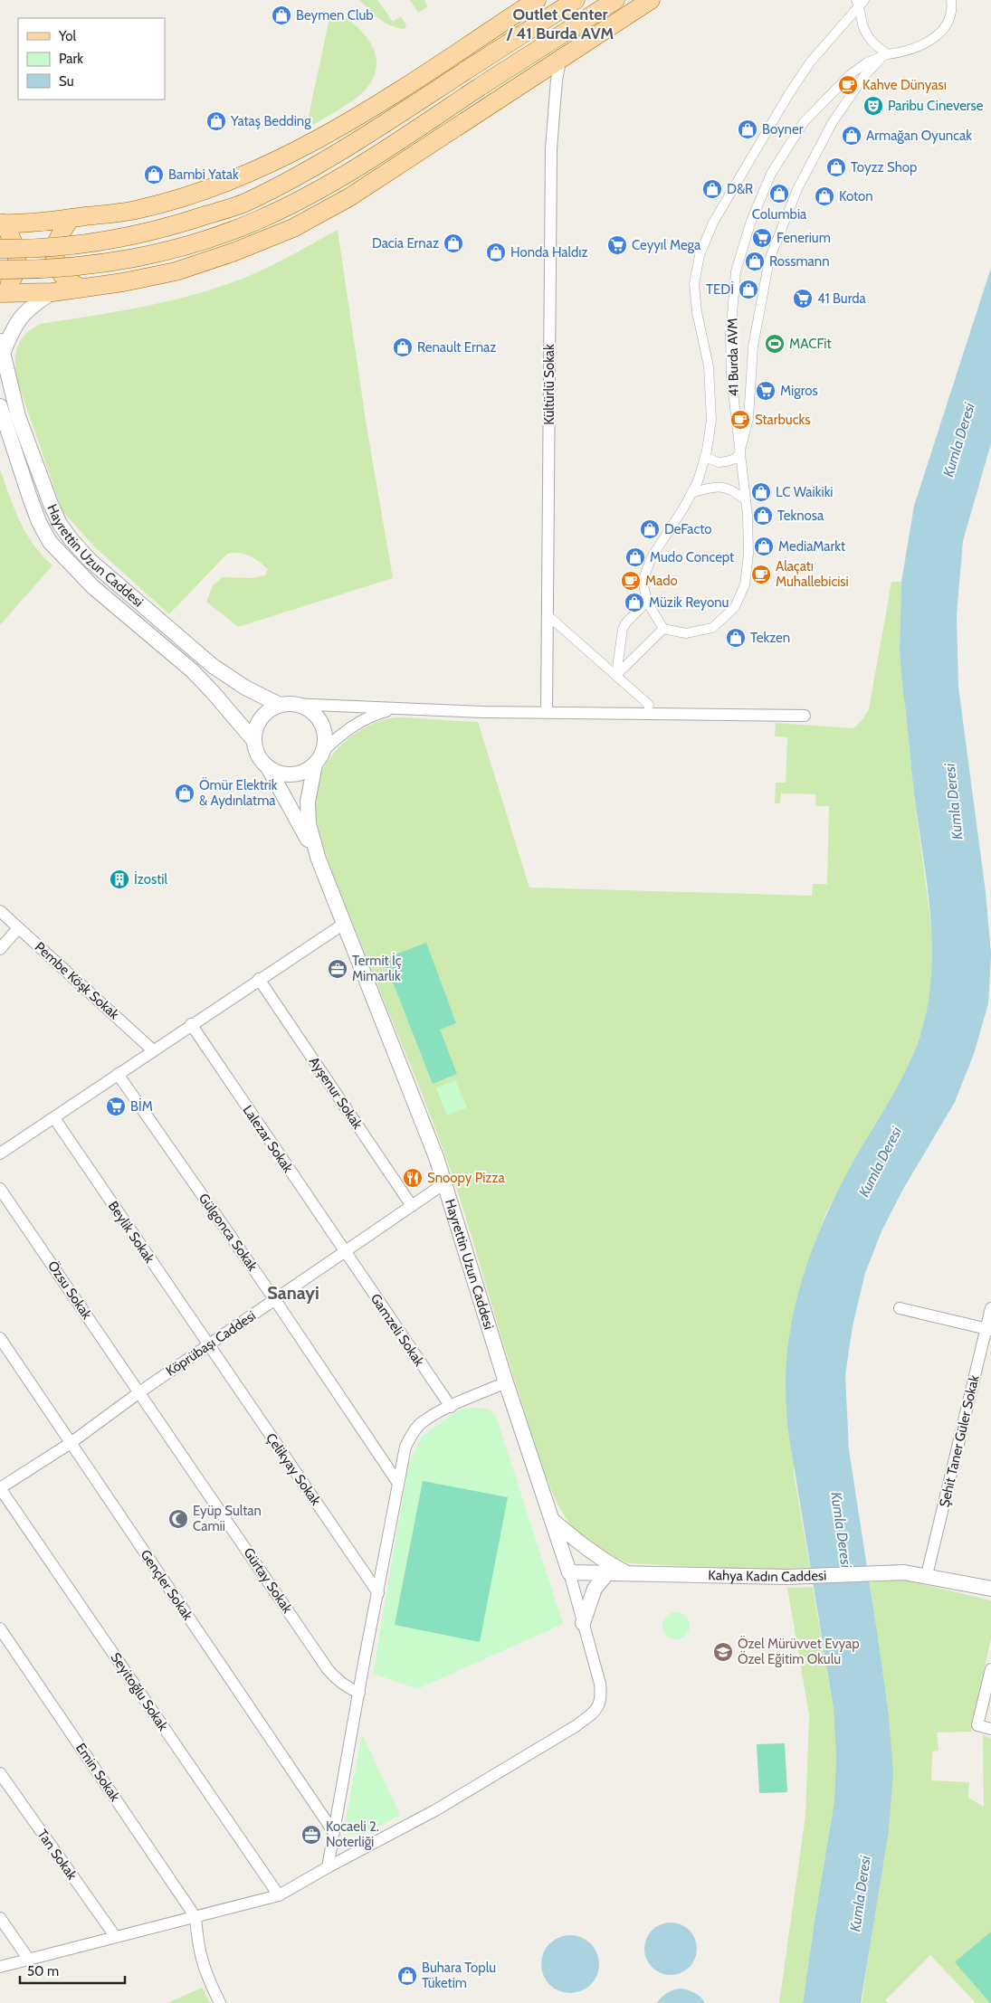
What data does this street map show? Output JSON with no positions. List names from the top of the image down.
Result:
{
  "streets": {
    "street": [
      "41 Burda AVM",
      "Kültürlü Sokak",
      "Hayrettin Uzun Caddesi",
      "Pembe Köşk Sokak",
      "Ayşenur Sokak",
      "Lalezar Sokak",
      "Beylik Sokak",
      "Gülgonca Sokak",
      "Özsu Sokak",
      "Gamzeli Sokak",
      "Köprübaşı Caddesi",
      "Şehit Taner Güler Sokak",
      "Çelikyay Sokak",
      "Kahya Kadın Caddesi",
      "Gürtay Sokak",
      "Gençler Sokak",
      "Seyitoğlu Sokak",
      "Emin Sokak",
      "Tan Sokak"
    ]
  },
  "crossings": [
    ["Hayrettin Uzun Caddesi", "Köprübaşı Caddesi"],
    ["Hayrettin Uzun Caddesi", "Kahya Kadın Caddesi"],
    ["Ayşenur Sokak", "Köprübaşı Caddesi"],
    ["Lalezar Sokak", "Gamzeli Sokak"],
    ["Lalezar Sokak", "Köprübaşı Caddesi"],
    ["Beylik Sokak", "Köprübaşı Caddesi"],
    ["Beylik Sokak", "Çelikyay Sokak"],
    ["Gülgonca Sokak", "Köprübaşı Caddesi"],
    ["Özsu Sokak", "Köprübaşı Caddesi"],
    ["Özsu Sokak", "Gürtay Sokak"],
    ["Gamzeli Sokak", "Köprübaşı Caddesi"],
    ["Köprübaşı Caddesi", "Çelikyay Sokak"],
    ["Köprübaşı Caddesi", "Gürtay Sokak"],
    ["Köprübaşı Caddesi", "Gençler Sokak"],
    ["Köprübaşı Caddesi", "Seyitoğlu Sokak"],
    ["Şehit Taner Güler Sokak", "Kahya Kadın Caddesi"]
  ],
  "districts": ["Outlet Center / 41 Burda AVM", "Sanayi"],
  "water": ["Kumla Deresi"],
  "places": {
    "shop": [
      "Beymen Club",
      "Yataş Bedding",
      "Boyner",
      "Armağan Oyuncak",
      "Toyzz Shop",
      "Bambi Yatak",
      "D&R",
      "Columbia",
      "Koton",
      "Dacia Ernaz",
      "Honda Haldız",
      "Rossmann",
      "TEDİ",
      "Renault Ernaz",
      "LC Waikiki",
      "Teknosa",
      "DeFacto",
      "MediaMarkt",
      "Mudo Concept",
      "Müzik Reyonu",
      "Tekzen",
      "Ömür Elektrik & Aydınlatma",
      "Buhara Toplu Tüketim"
    ],
    "cafe": [
      "Kahve Dünyası",
      "Starbucks",
      "Alaçatı Muhallebicisi",
      "Mado"
    ],
    "theatre": ["Paribu Cineverse"],
    "supermarket": [
      "Fenerium",
      "Ceyyıl Mega",
      "41 Burda",
      "Migros",
      "BİM"
    ],
    "sports": ["MACFit"],
    "building": ["İzostil"],
    "office": ["Termit İç Mimarlık", "Kocaeli 2. Noterliği"],
    "restaurant": ["Snoopy Pizza"],
    "mosque": ["Eyüp Sultan Camii"],
    "school or university": ["Özel Mürüvvet Evyap Özel Eğitim Okulu"]
  },
  "legend": ["Yol", "Park", "Su"],
  "scale_bar": "50 m"
}
